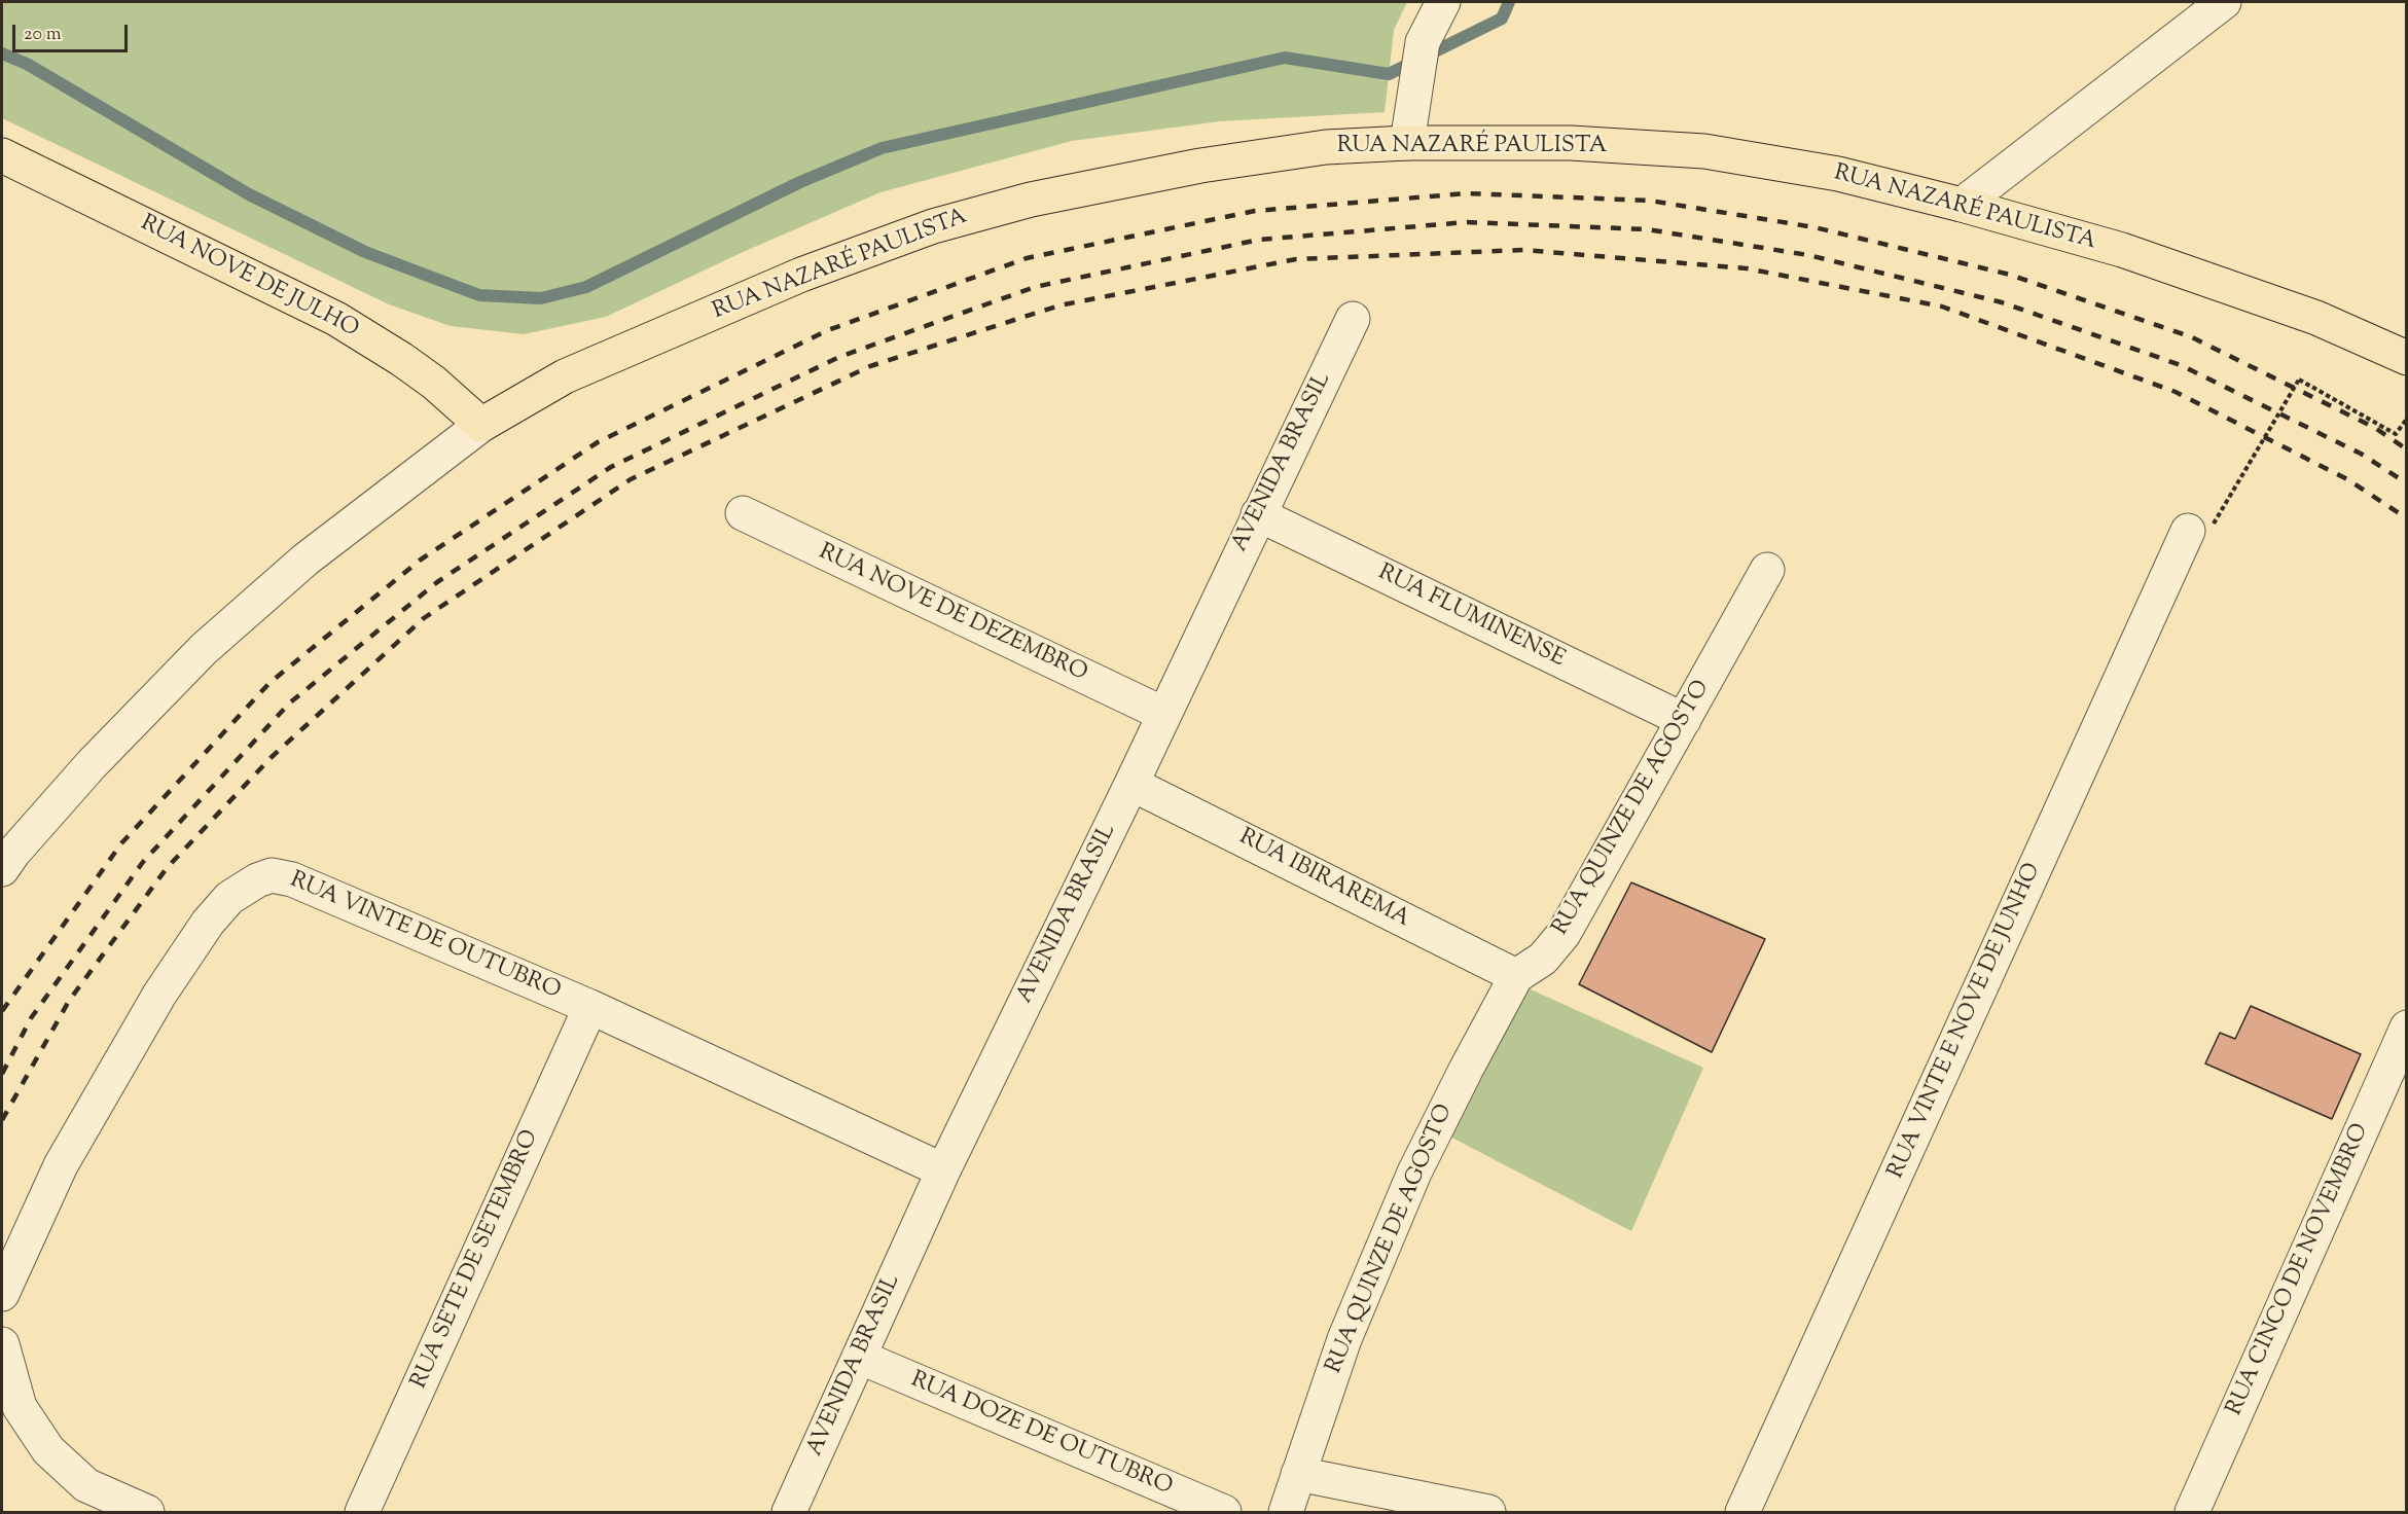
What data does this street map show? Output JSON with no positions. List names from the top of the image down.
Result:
{
  "streets": {
    "main road": ["RUA NAZARÉ PAULISTA", "RUA NOVE DE JULHO"],
    "street": [
      "AVENIDA BRASIL",
      "RUA NOVE DE DEZEMBRO",
      "RUA FLUMINENSE",
      "RUA QUINZE DE AGOSTO",
      "RUA IBIRAREMA",
      "RUA VINTE DE OUTUBRO",
      "RUA VINTE E NOVE DE JUNHO",
      "RUA SETE DE SETEMBRO",
      "RUA CINCO DE NOVEMBRO",
      "RUA DOZE DE OUTUBRO"
    ]
  },
  "crossings": [
    ["RUA NAZARÉ PAULISTA", "RUA NOVE DE JULHO"],
    ["AVENIDA BRASIL", "RUA NOVE DE DEZEMBRO"],
    ["AVENIDA BRASIL", "RUA FLUMINENSE"],
    ["AVENIDA BRASIL", "RUA IBIRAREMA"],
    ["AVENIDA BRASIL", "RUA VINTE DE OUTUBRO"],
    ["AVENIDA BRASIL", "RUA DOZE DE OUTUBRO"],
    ["RUA FLUMINENSE", "RUA QUINZE DE AGOSTO"],
    ["RUA QUINZE DE AGOSTO", "RUA IBIRAREMA"],
    ["RUA VINTE DE OUTUBRO", "RUA SETE DE SETEMBRO"]
  ],
  "scale_bar": "20 m"
}
